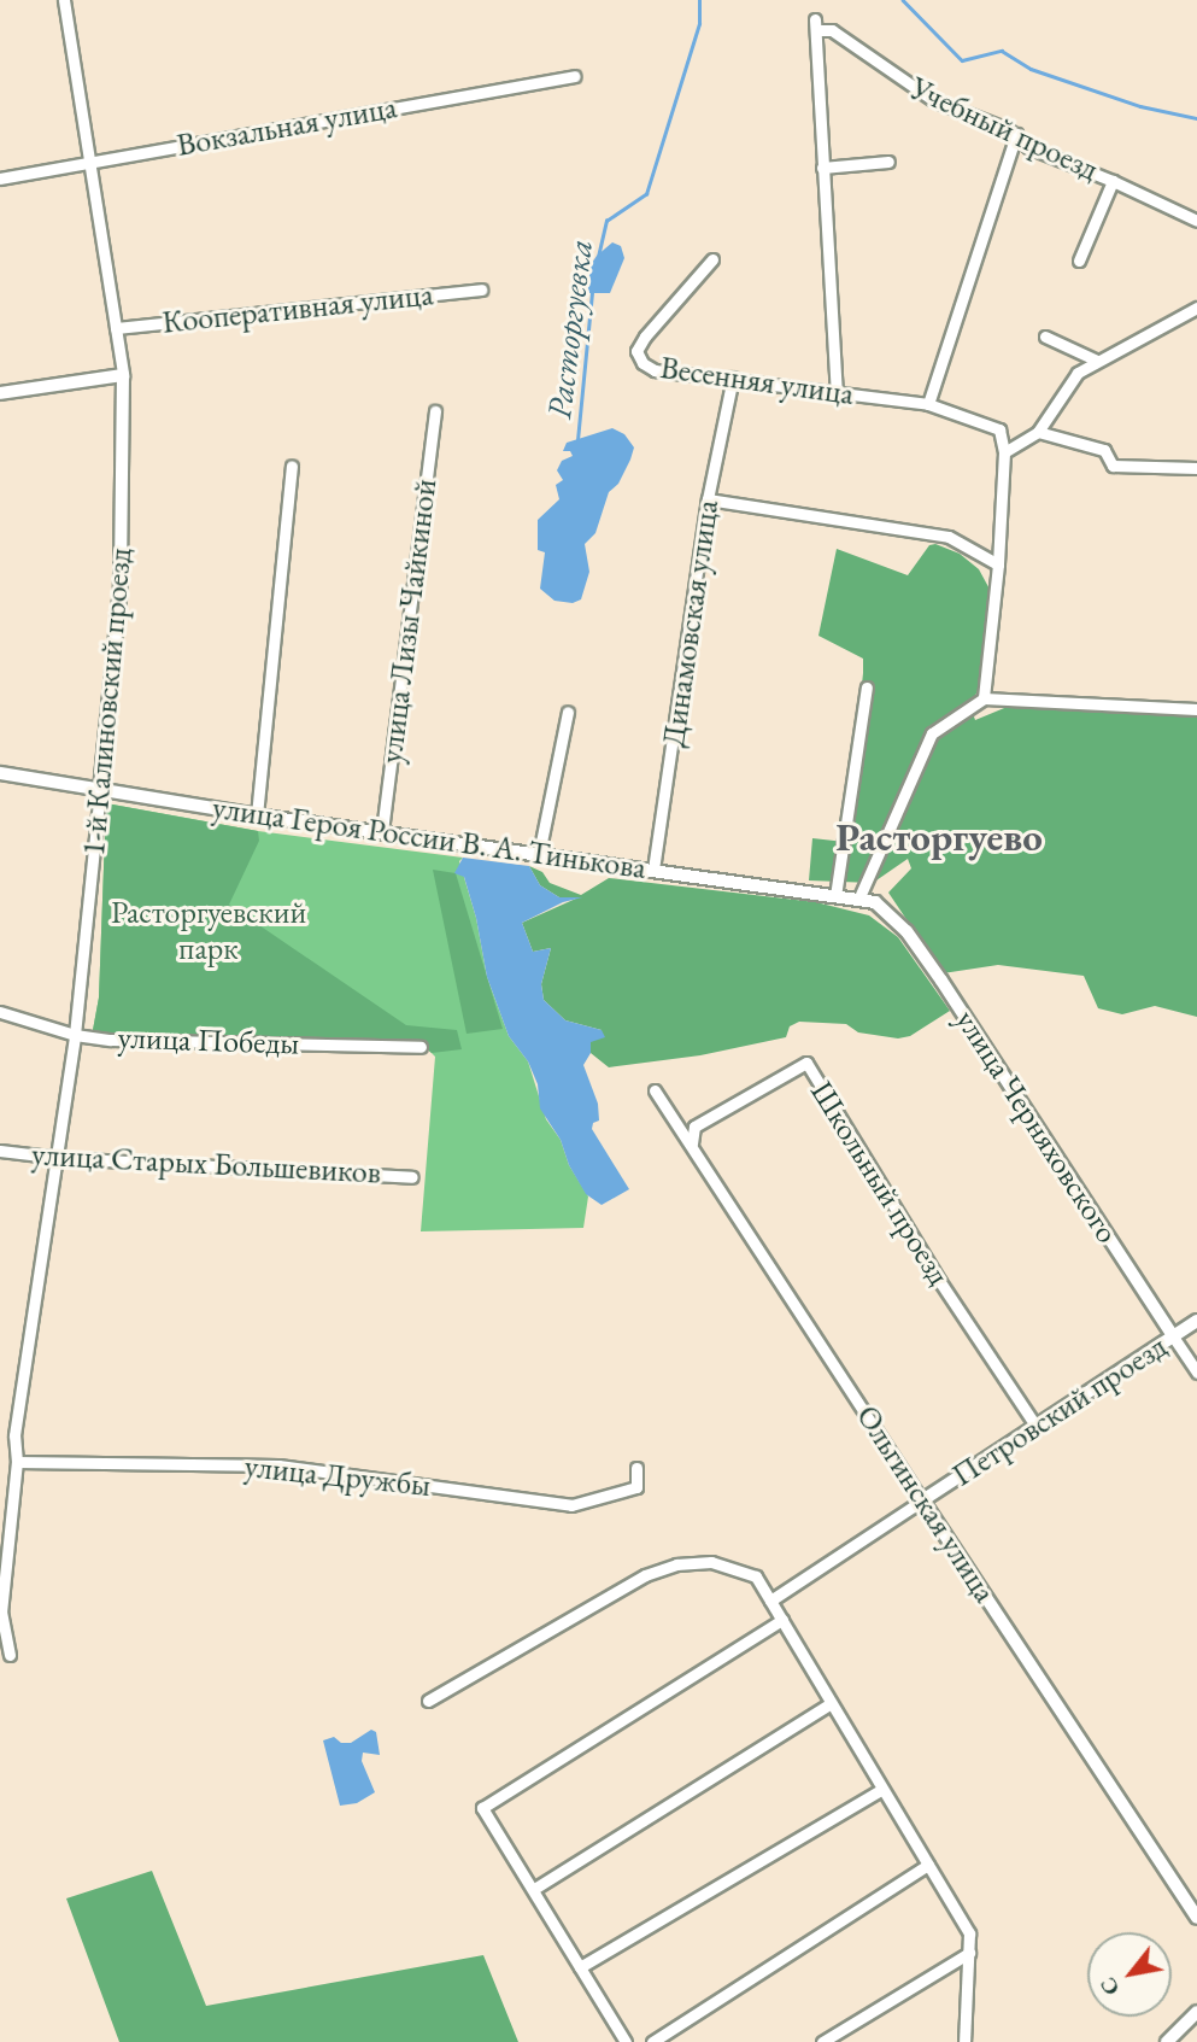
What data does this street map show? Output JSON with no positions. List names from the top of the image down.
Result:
{
  "streets": {
    "street": [
      "Вокзальная улица",
      "Учебный проезд",
      "Кооперативная улица",
      "Весенняя улица",
      "улица Лизы Чайкиной",
      "Динамовская улица",
      "1-й Калиновский проезд",
      "улица Героя России В. А. Тинькова",
      "улица Победы",
      "улица Черняховского",
      "улица Старых Большевиков",
      "Школьный проезд",
      "Петровский проезд",
      "улица Дружбы",
      "Ольгинская улица"
    ]
  },
  "crossings": [
    ["Вокзальная улица", "1-й Калиновский проезд"],
    ["Кооперативная улица", "1-й Калиновский проезд"],
    ["Весенняя улица", "Динамовская улица"],
    ["улица Лизы Чайкиной", "улица Героя России В. А. Тинькова"],
    ["Динамовская улица", "улица Героя России В. А. Тинькова"],
    ["1-й Калиновский проезд", "улица Героя России В. А. Тинькова"],
    ["1-й Калиновский проезд", "улица Победы"],
    ["1-й Калиновский проезд", "улица Старых Большевиков"],
    ["1-й Калиновский проезд", "улица Дружбы"],
    ["улица Героя России В. А. Тинькова", "улица Черняховского"],
    ["улица Черняховского", "Петровский проезд"],
    ["Школьный проезд", "Петровский проезд"],
    ["Школьный проезд", "Ольгинская улица"],
    ["Петровский проезд", "Ольгинская улица"]
  ],
  "districts": ["Расторгуево"],
  "water": ["Расторгуевка"],
  "parks": ["Расторгуевский парк"],
  "north": "bottom left"
}
